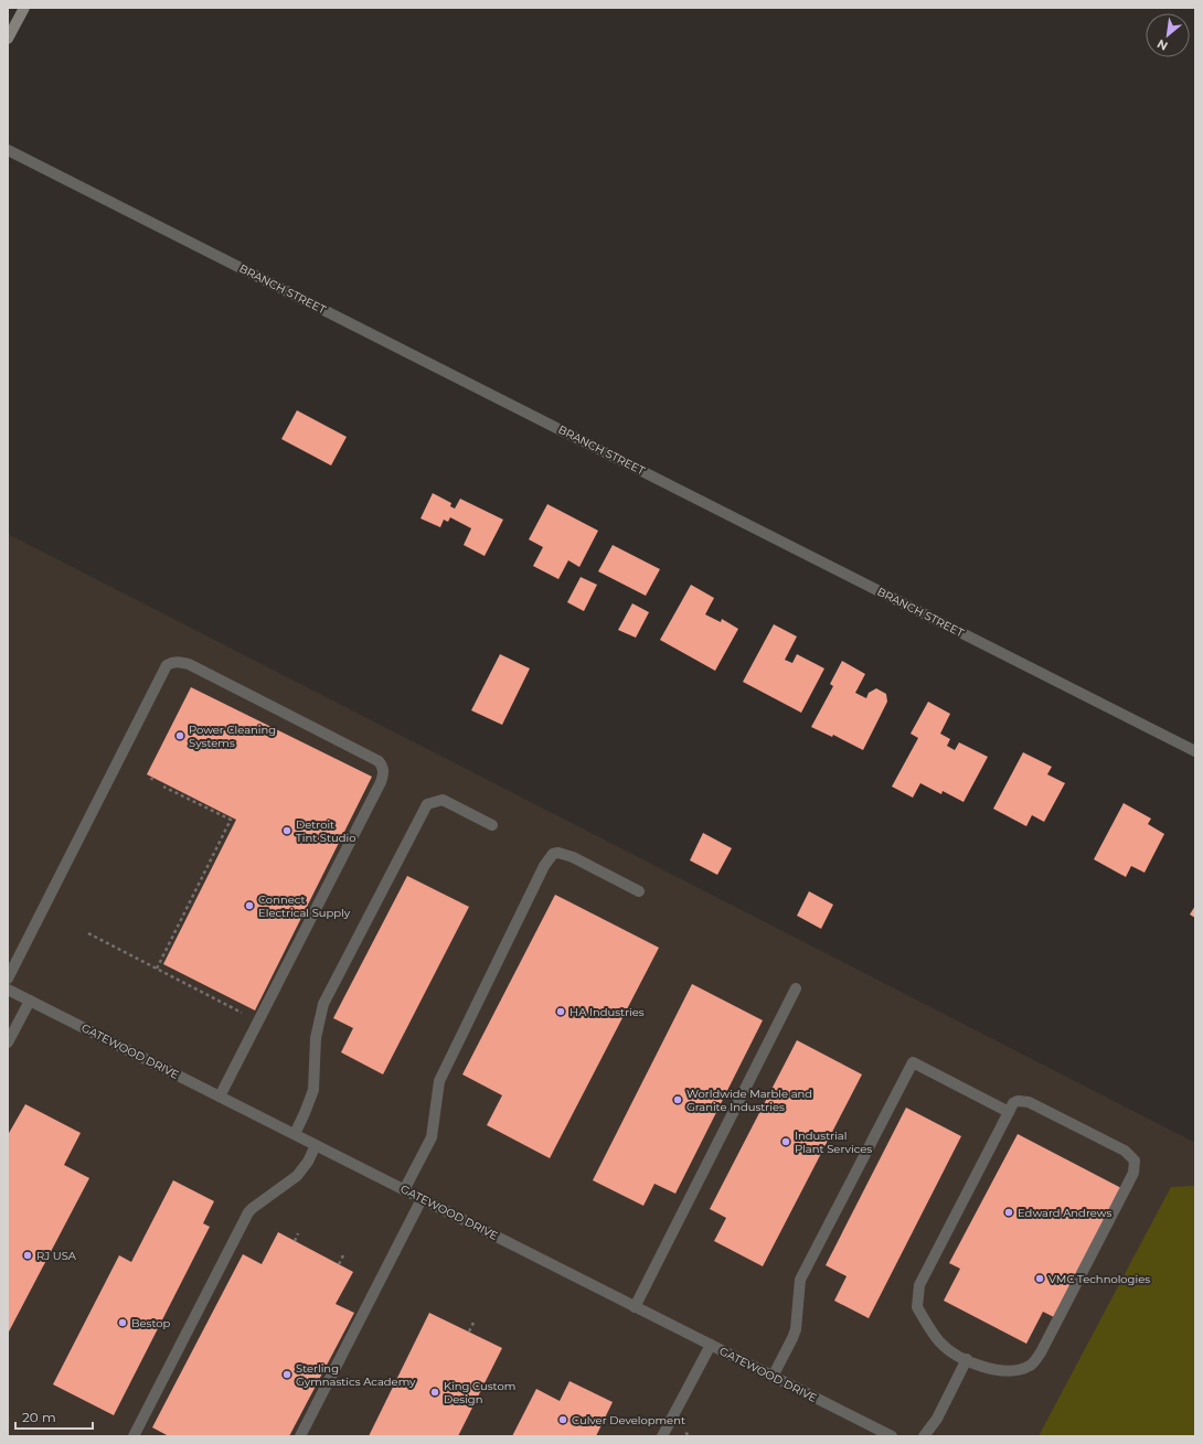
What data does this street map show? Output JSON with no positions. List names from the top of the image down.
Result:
{
  "streets": {
    "street": ["BRANCH STREET", "GATEWOOD DRIVE"]
  },
  "places": [
    "Power Cleaning Systems",
    "Detroit Tint Studio",
    "Connect Electrical Supply",
    "HA Industries",
    "Worldwide Marble and Granite Industries",
    "Industrial Plant Services",
    "Edward Andrews",
    "RJ USA",
    "VMC Technologies",
    "Bestop",
    "Sterling Gymnastics Academy",
    "King Custom Design",
    "Culver Development"
  ],
  "scale_bar": "20 m",
  "north": "bottom left"
}
